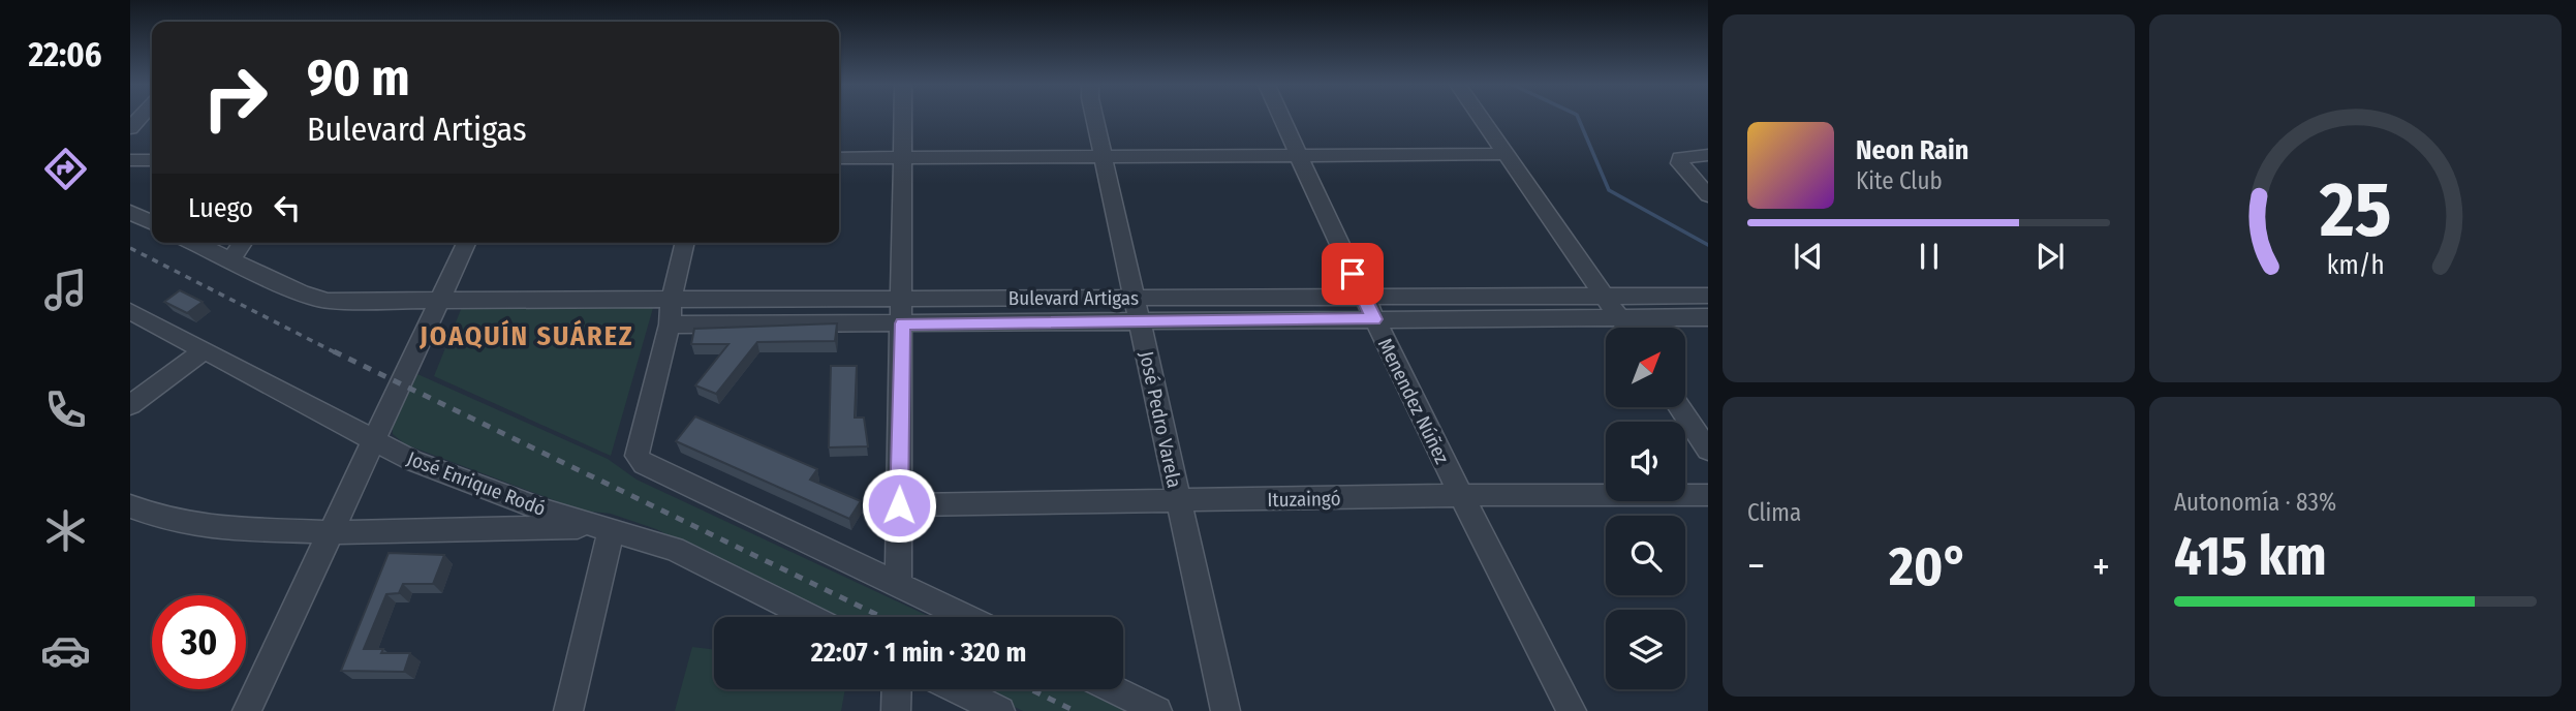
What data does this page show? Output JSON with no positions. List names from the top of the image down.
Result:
{
  "streets": {
    "street": [
      "Bulevard Artigas",
      "Menendez Núñez",
      "José Pedro Varela",
      "José Enrique Rodó",
      "Ituzaingó"
    ]
  },
  "crossings": [
    ["Bulevard Artigas", "Menendez Núñez"],
    ["Bulevard Artigas", "José Pedro Varela"],
    ["Menendez Núñez", "Ituzaingó"],
    ["José Pedro Varela", "Ituzaingó"]
  ],
  "districts": ["JOAQUÍN SUÁREZ"],
  "north": "top right",
  "page": {
    "tabs": "22:06",
    "turn": ["90 m", "Bulevard Artigas"],
    "song": ["Neon Rain", "Kite Club"],
    "then": "Luego",
    "tile": [
      "Clima",
      ["Autonomía · 83%", "415 km"]
    ],
    "heat": ["−", "20°", "+"],
    "limit": "30",
    "trip": "22:07 · 1 min · 320 m",
    "gauge": ["25", "km/h"]
  }
}
